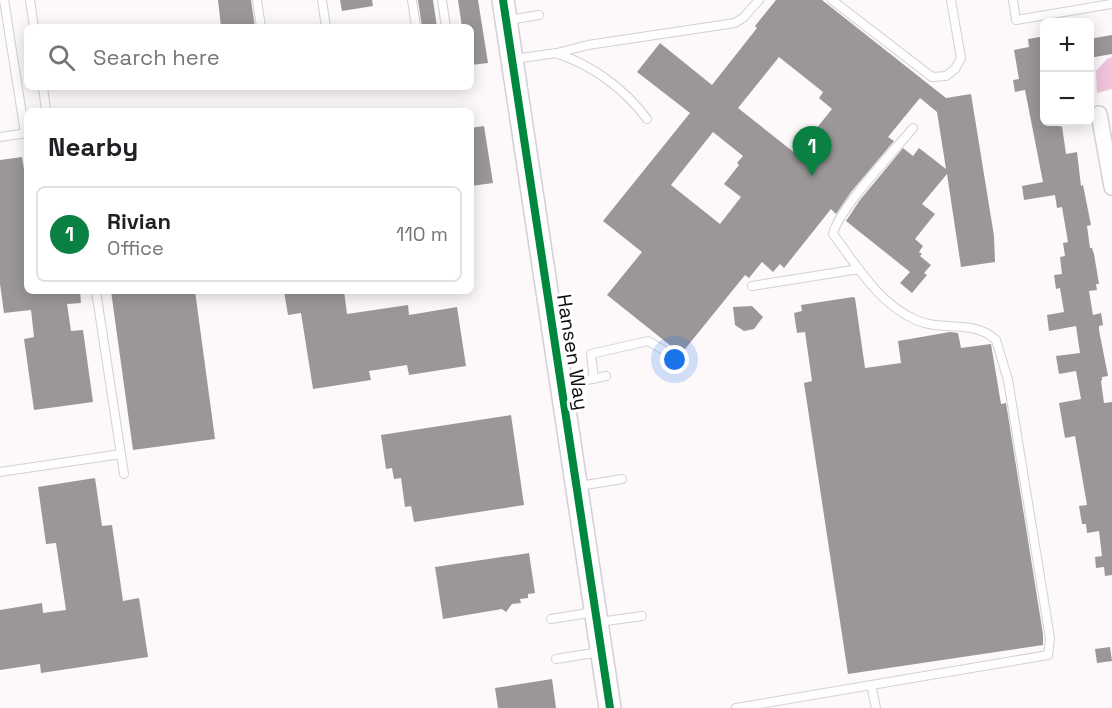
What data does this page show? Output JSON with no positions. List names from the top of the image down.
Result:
{
  "streets": {
    "street": ["Hansen Way"]
  },
  "page": {
    "map_buttons": ["+", "−"],
    "search": "Search here",
    "heading": "Nearby",
    "pins": "1",
    "list": [
      {
        "mark": "1",
        "name": "Rivian",
        "note": "Office",
        "value": "110 m"
      }
    ]
  }
}
